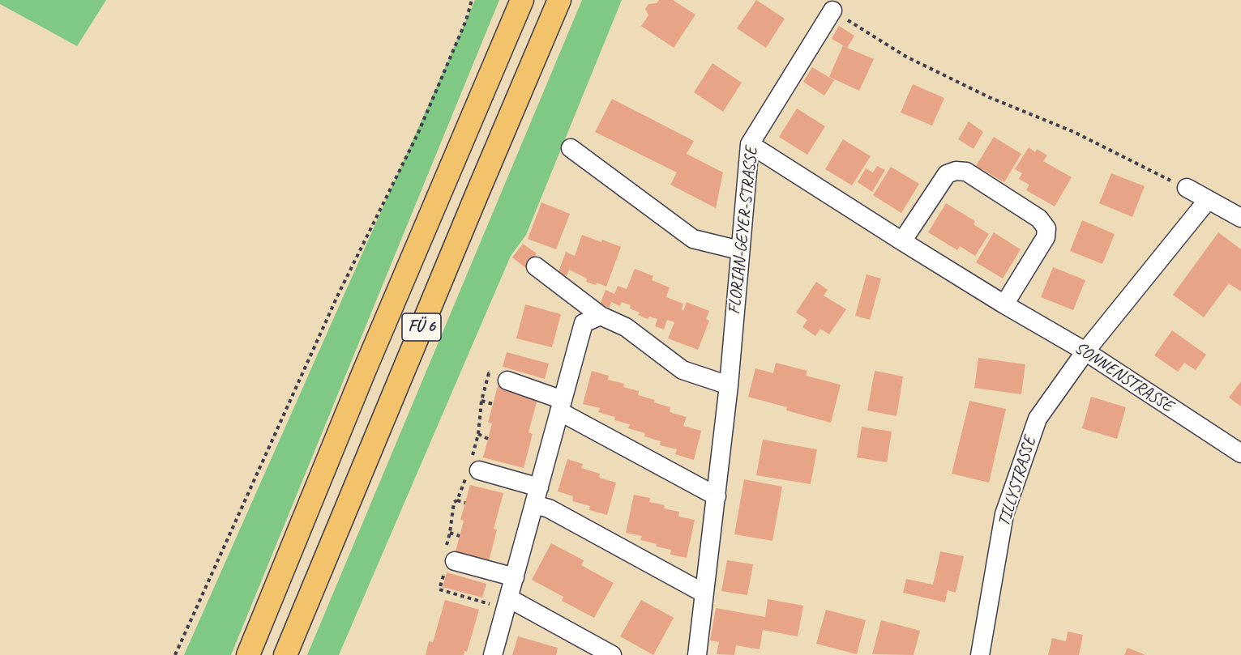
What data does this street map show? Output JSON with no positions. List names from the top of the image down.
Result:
{
  "streets": {
    "main road": ["FÜ 6"],
    "street": ["FLORIAN-GEYER-STRASSE", "SONNENSTRASSE", "TILLYSTRASSE"]
  },
  "crossings": [
    ["FLORIAN-GEYER-STRASSE", "SONNENSTRASSE"],
    ["SONNENSTRASSE", "TILLYSTRASSE"]
  ]
}
